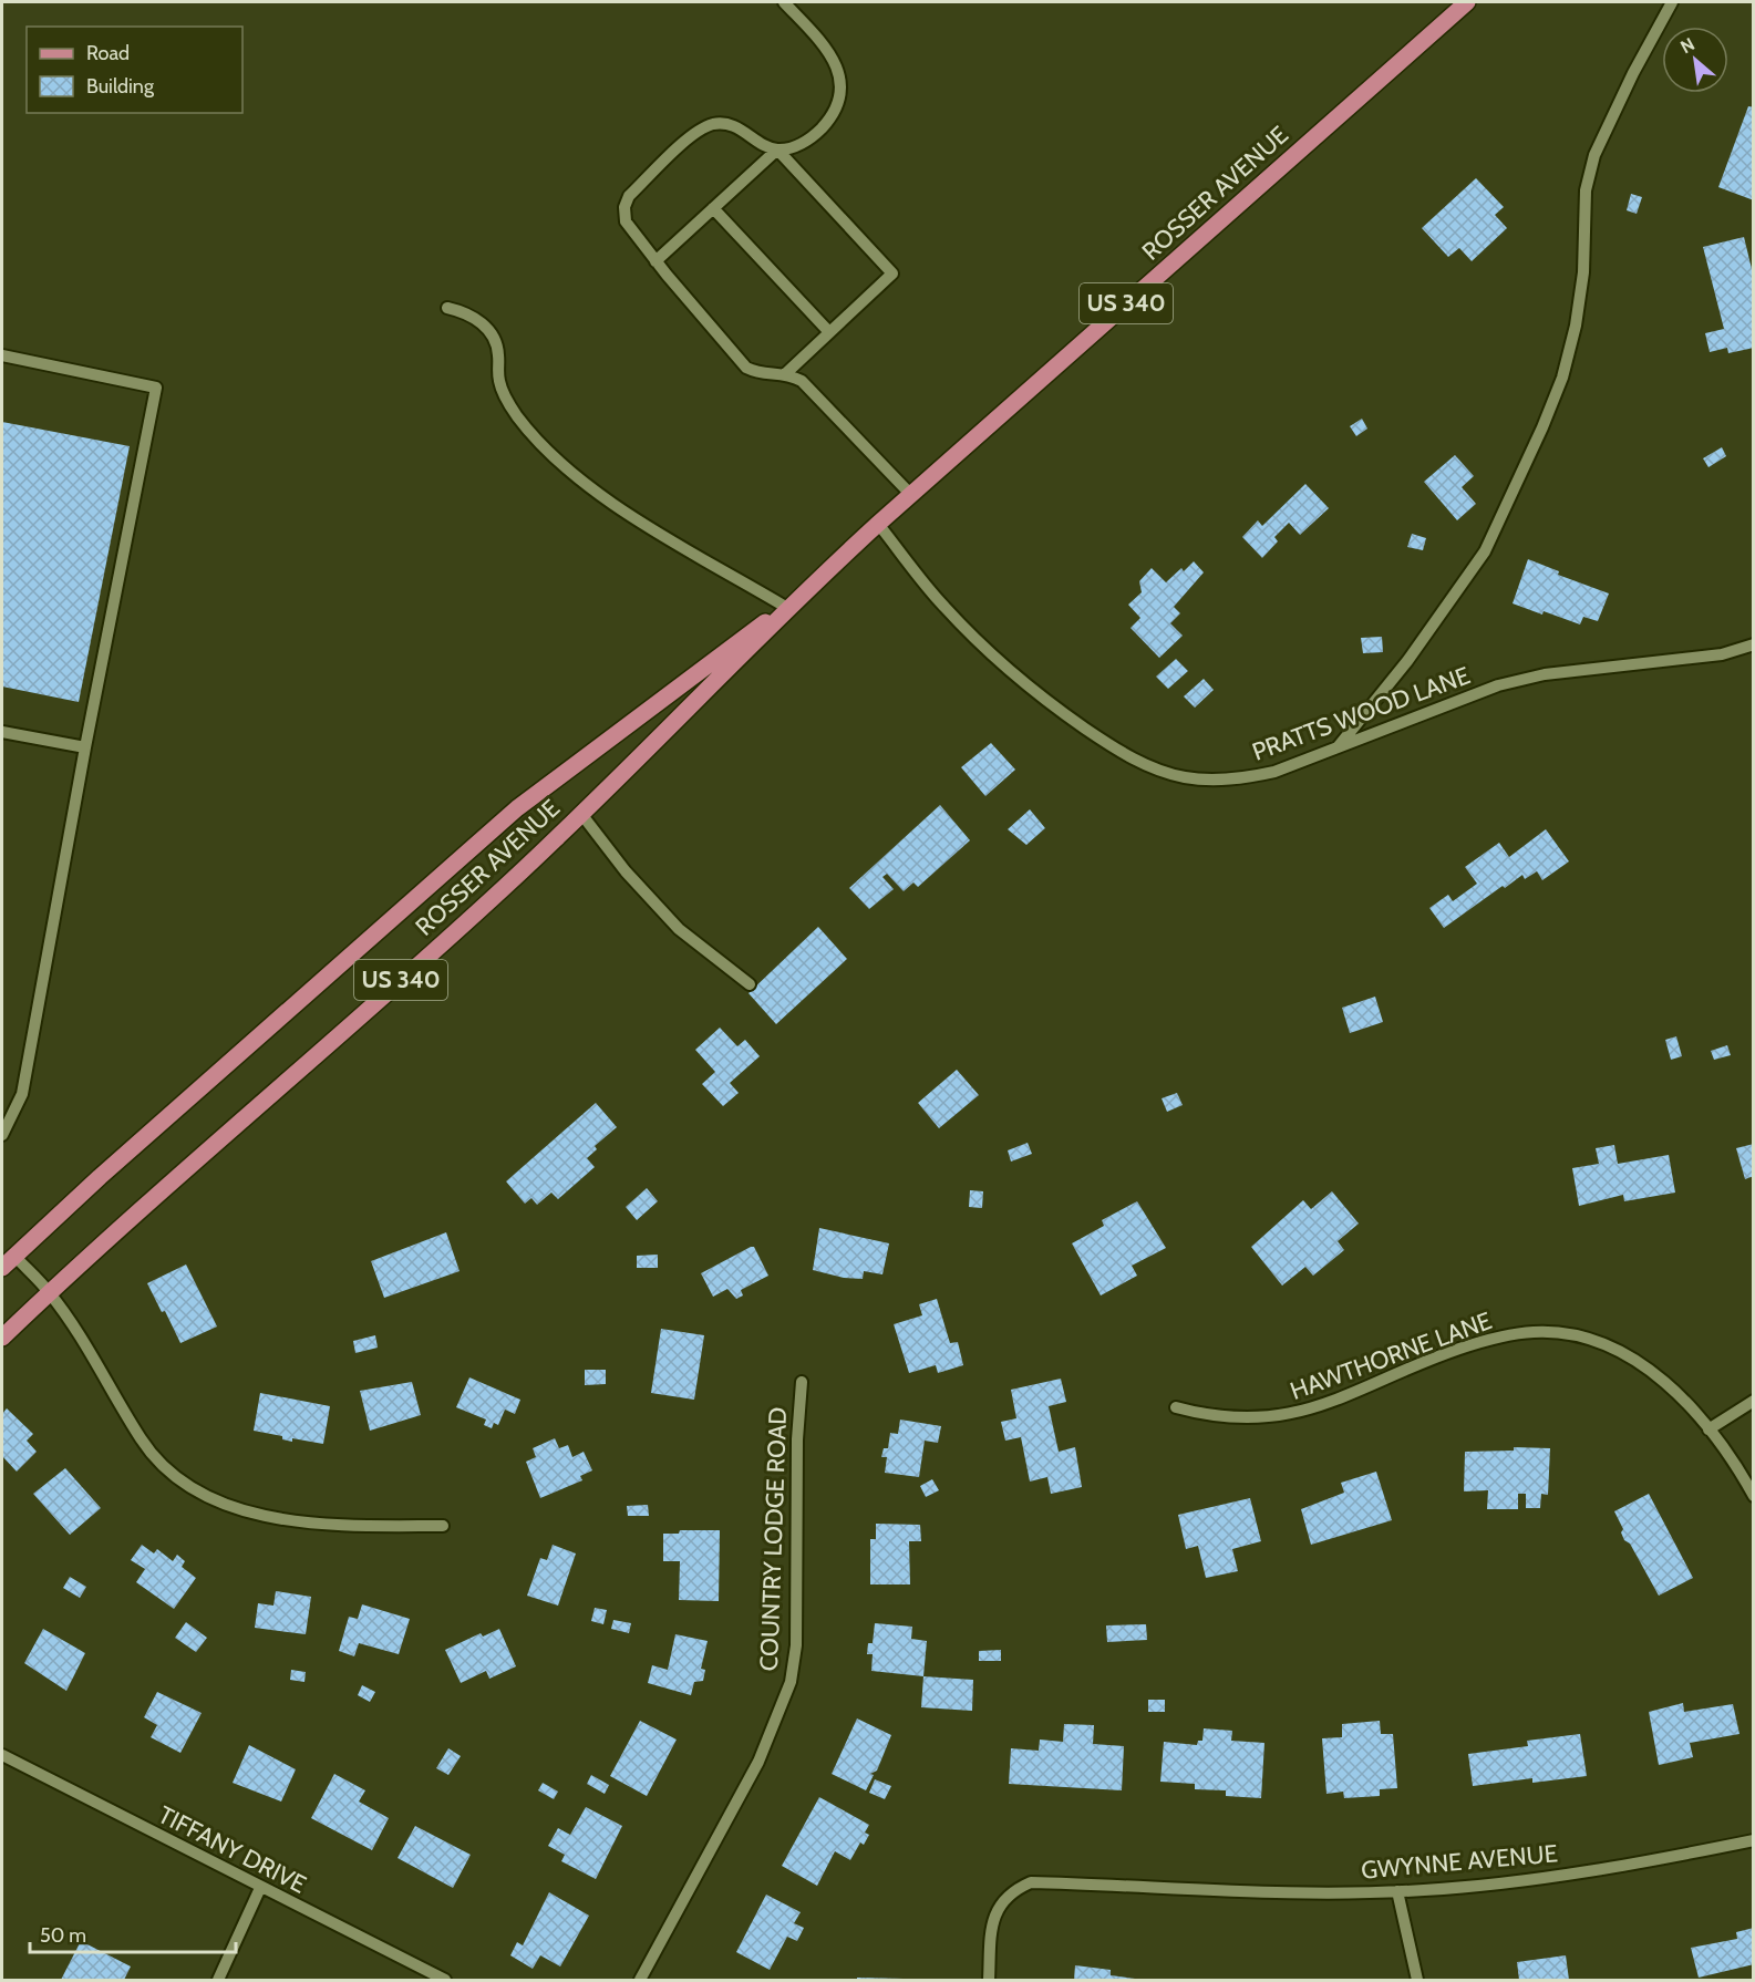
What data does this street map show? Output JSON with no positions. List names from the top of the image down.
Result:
{
  "streets": {
    "main road": ["ROSSER AVENUE", "US 340"],
    "street": [
      "PRATTS WOOD LANE",
      "HAWTHORNE LANE",
      "COUNTRY LODGE ROAD",
      "TIFFANY DRIVE",
      "GWYNNE AVENUE"
    ]
  },
  "crossings": [
    ["ROSSER AVENUE", "PRATTS WOOD LANE"]
  ],
  "legend": ["Road", "Building"],
  "scale_bar": "50 m",
  "north": "top left"
}
